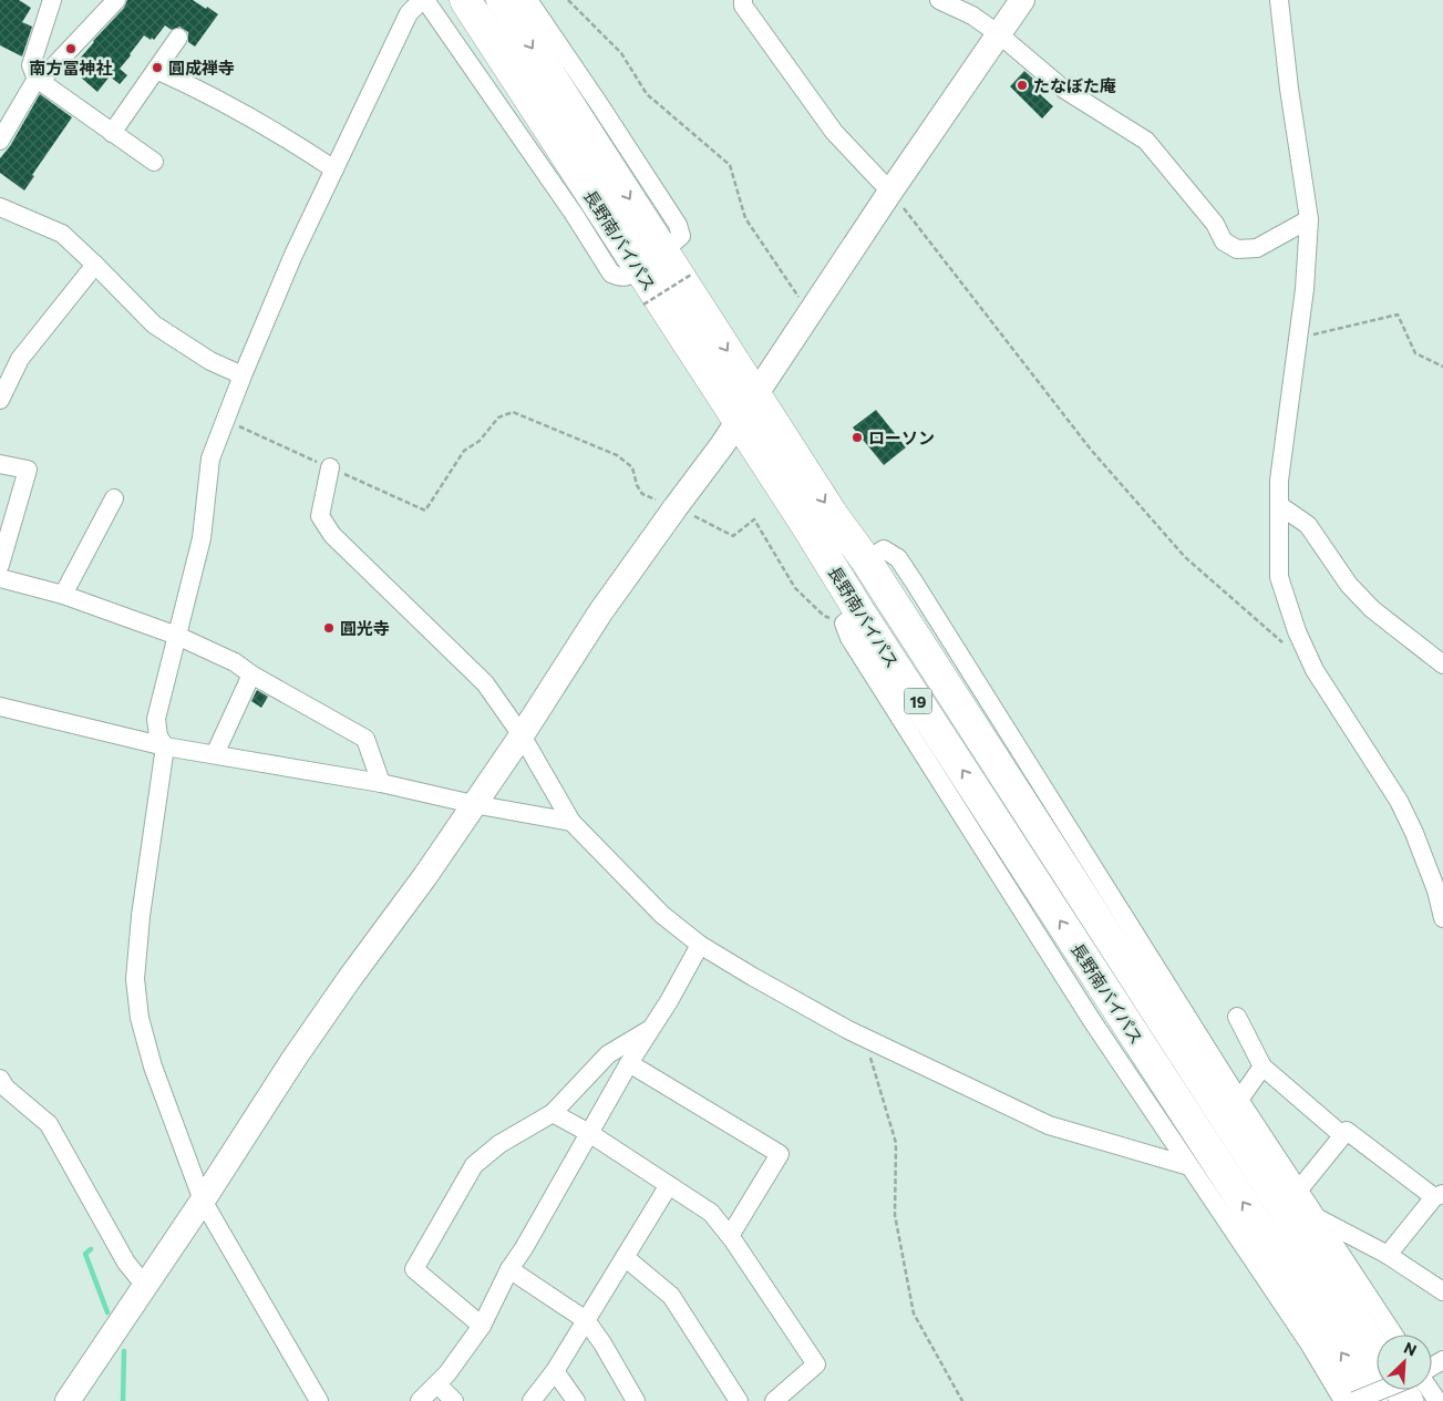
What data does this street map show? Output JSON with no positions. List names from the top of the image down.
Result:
{
  "streets": {
    "highway": ["長野南バイパス", "19"]
  },
  "places": [
    "南方冨神社",
    "圓成禅寺",
    "たなぼた庵",
    "ローソン",
    "圓光寺"
  ],
  "north": "top right"
}
